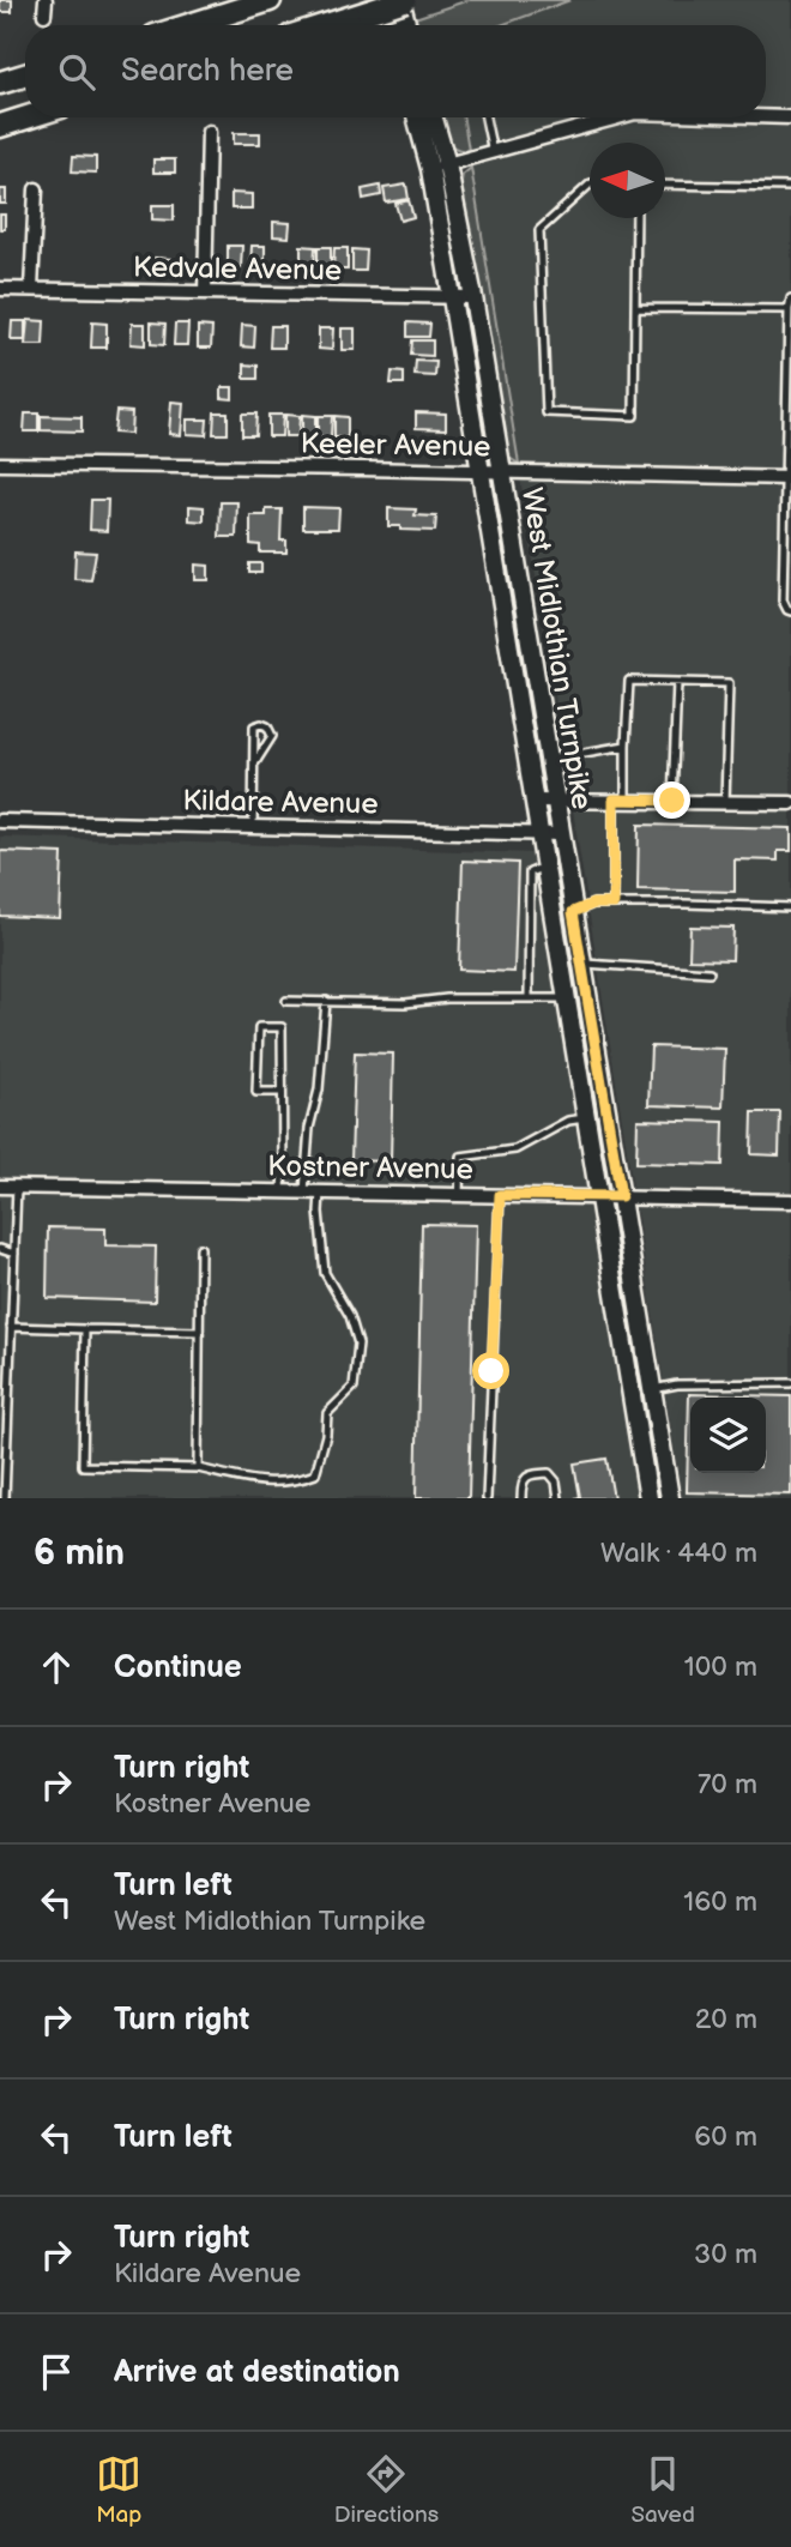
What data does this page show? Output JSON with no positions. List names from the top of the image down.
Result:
{
  "streets": {
    "main road": ["West Midlothian Turnpike"],
    "street": [
      "Kedvale Avenue",
      "Keeler Avenue",
      "Kildare Avenue",
      "Kostner Avenue"
    ]
  },
  "crossings": [
    ["Kedvale Avenue", "West Midlothian Turnpike"],
    ["Keeler Avenue", "West Midlothian Turnpike"],
    ["West Midlothian Turnpike", "Kildare Avenue"],
    ["West Midlothian Turnpike", "Kostner Avenue"]
  ],
  "north": "left",
  "page": {
    "search": "Search here",
    "heading": ["6 min", "Walk · 440 m"],
    "list": [
      ["Continue", "100 m"],
      ["Turn right", "Kostner Avenue", "70 m"],
      ["Turn left", "West Midlothian Turnpike", "160 m"],
      ["Turn right", "20 m"],
      ["Turn left", "60 m"],
      ["Turn right", "Kildare Avenue", "30 m"],
      "Arrive at destination"
    ],
    "nav": ["Map", "Directions", "Saved"]
  }
}
